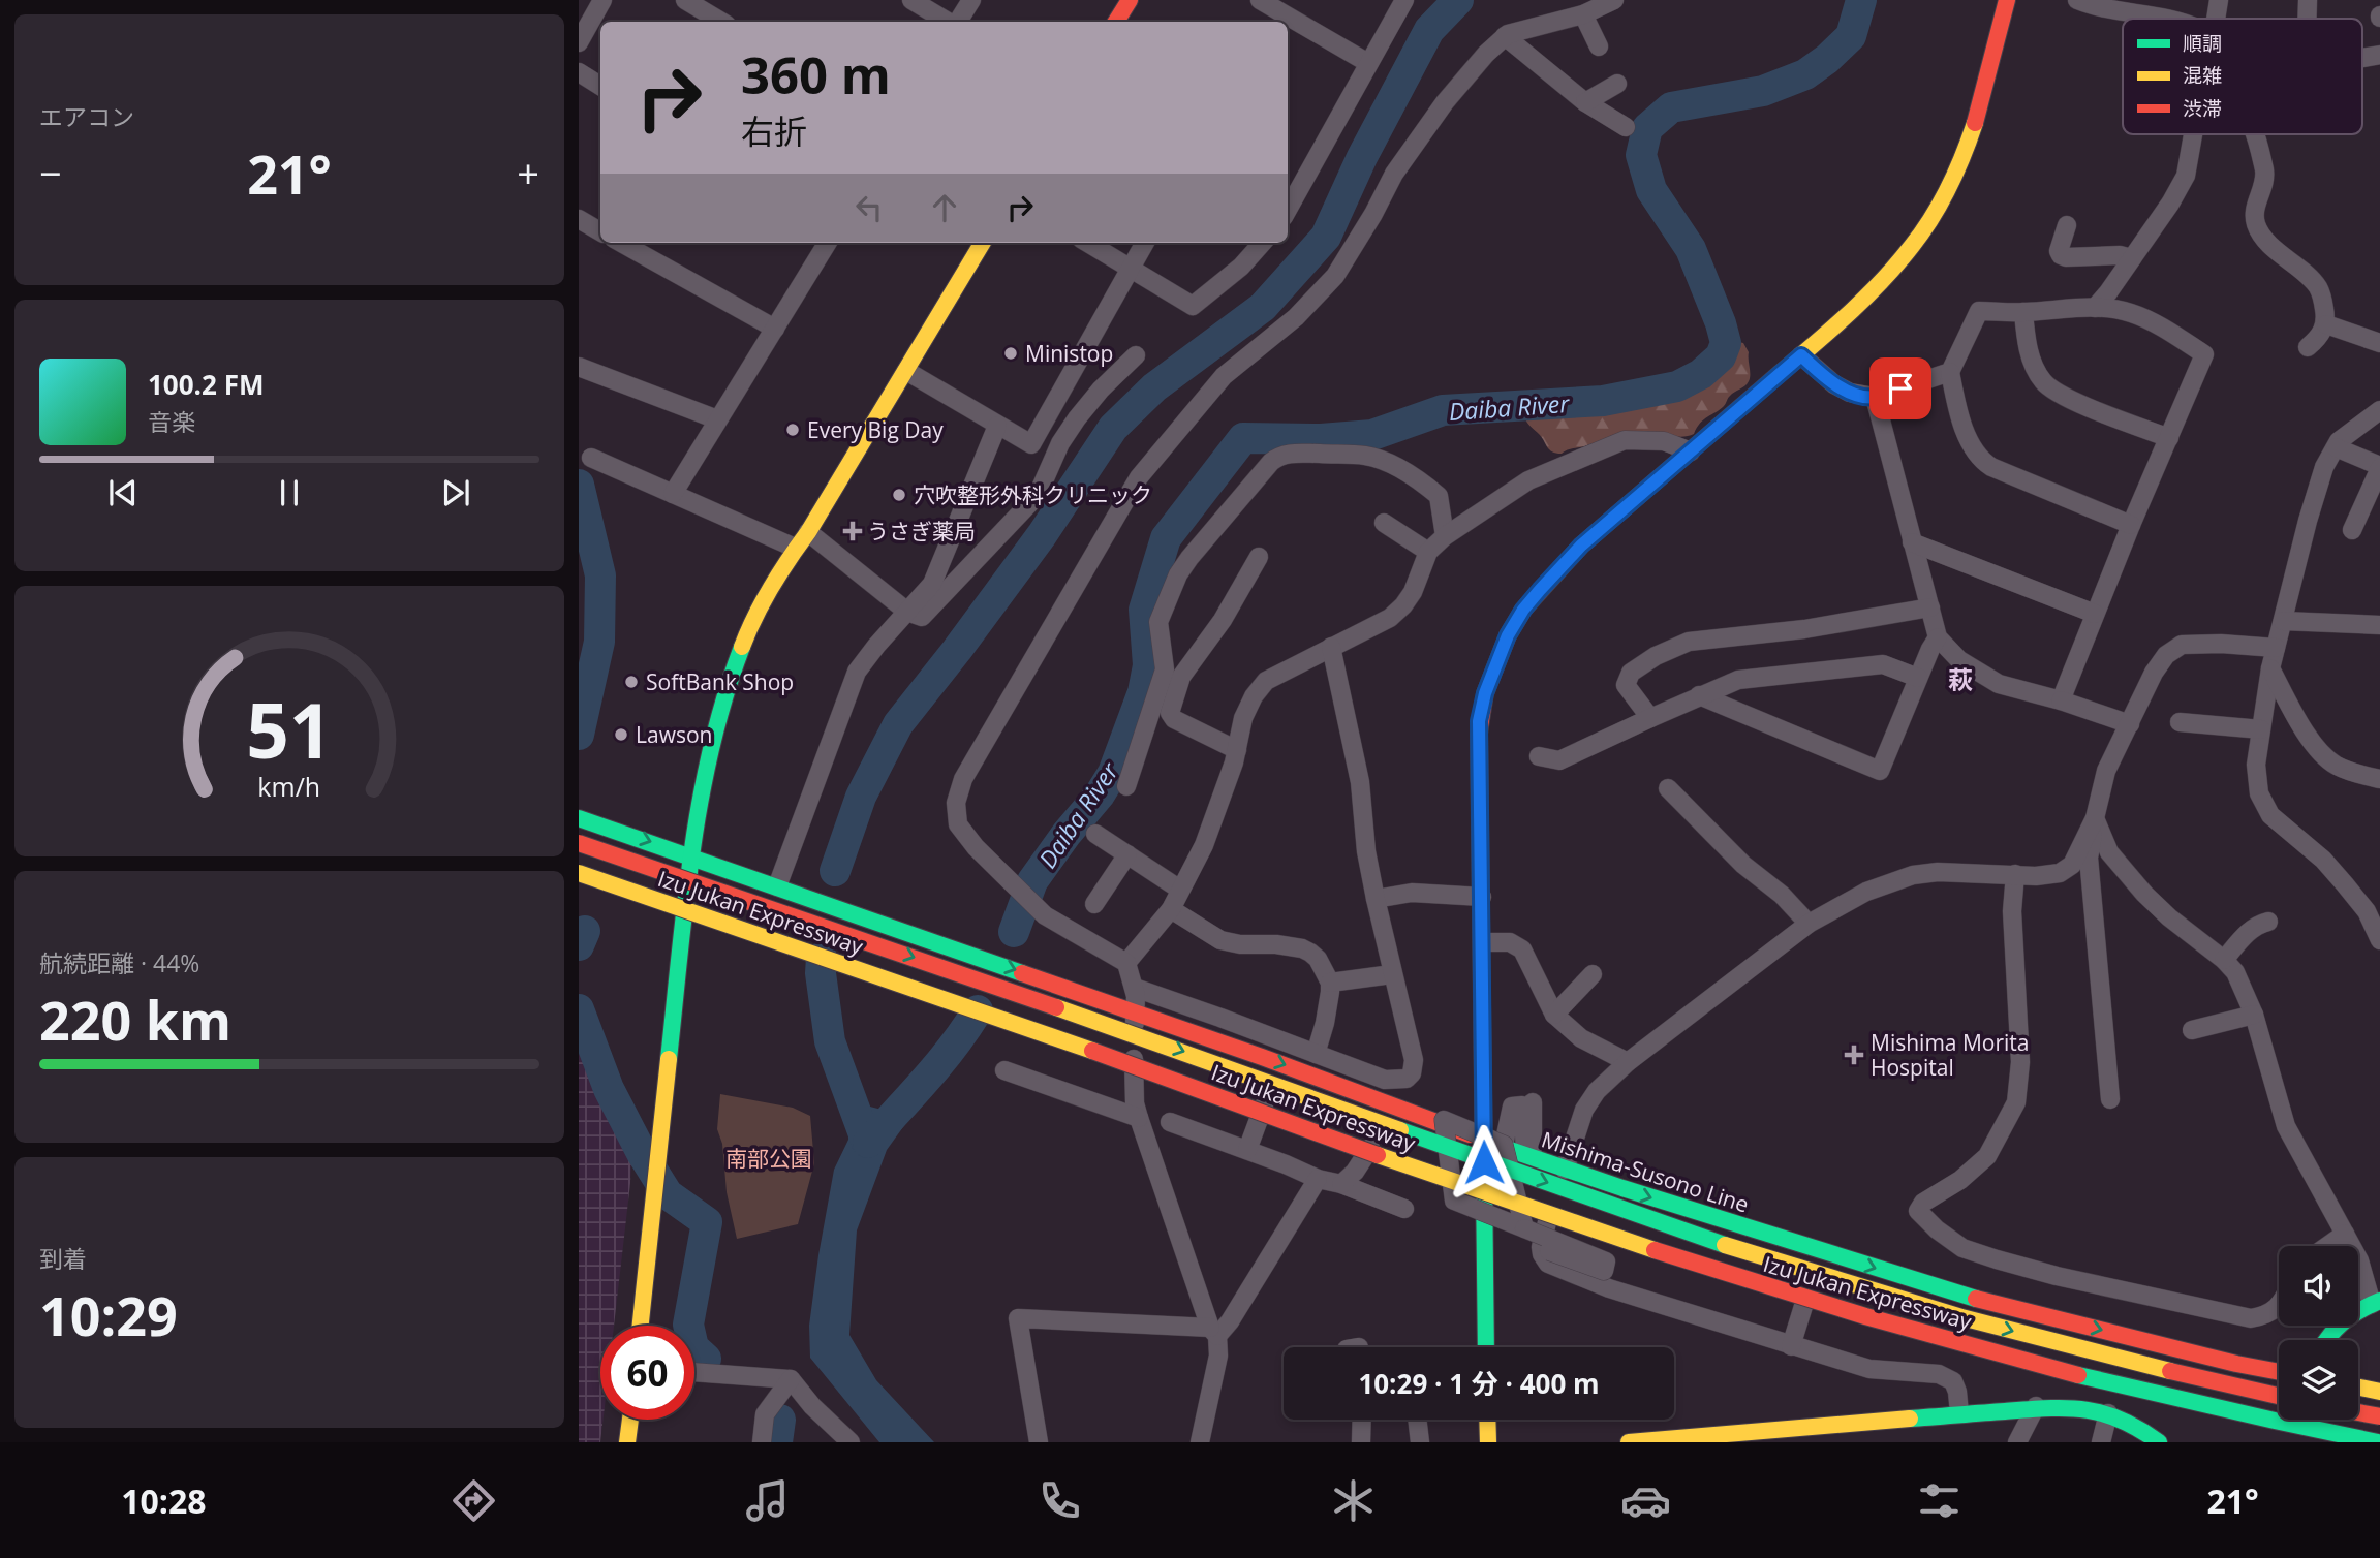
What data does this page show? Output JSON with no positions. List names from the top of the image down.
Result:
{
  "streets": {
    "main road": ["Izu Jukan Expressway", "Mishima-Susono Line"]
  },
  "districts": ["萩"],
  "water": ["Daiba River"],
  "parks": ["南部公園"],
  "places": {
    "other": [
      "Ministop",
      "Every Big Day",
      "穴吹整形外科クリニック",
      "SoftBank Shop",
      "Lawson"
    ],
    "health": ["うさぎ薬局", "Mishima Morita Hospital"]
  },
  "legend": ["順調", "混雑", "渋滞"],
  "page": {
    "tile": [
      "エアコン",
      ["航続距離 · 44%", "220 km"],
      ["到着", "10:29"]
    ],
    "turn": ["360 m", "右折"],
    "heat": ["−", "21°", "+"],
    "song": ["100.2 FM", "音楽"],
    "limit": "60",
    "trip": "10:29 · 1 分 · 400 m",
    "tabs": ["10:28", "21°"],
    "gauge": ["51", "km/h"]
  }
}
